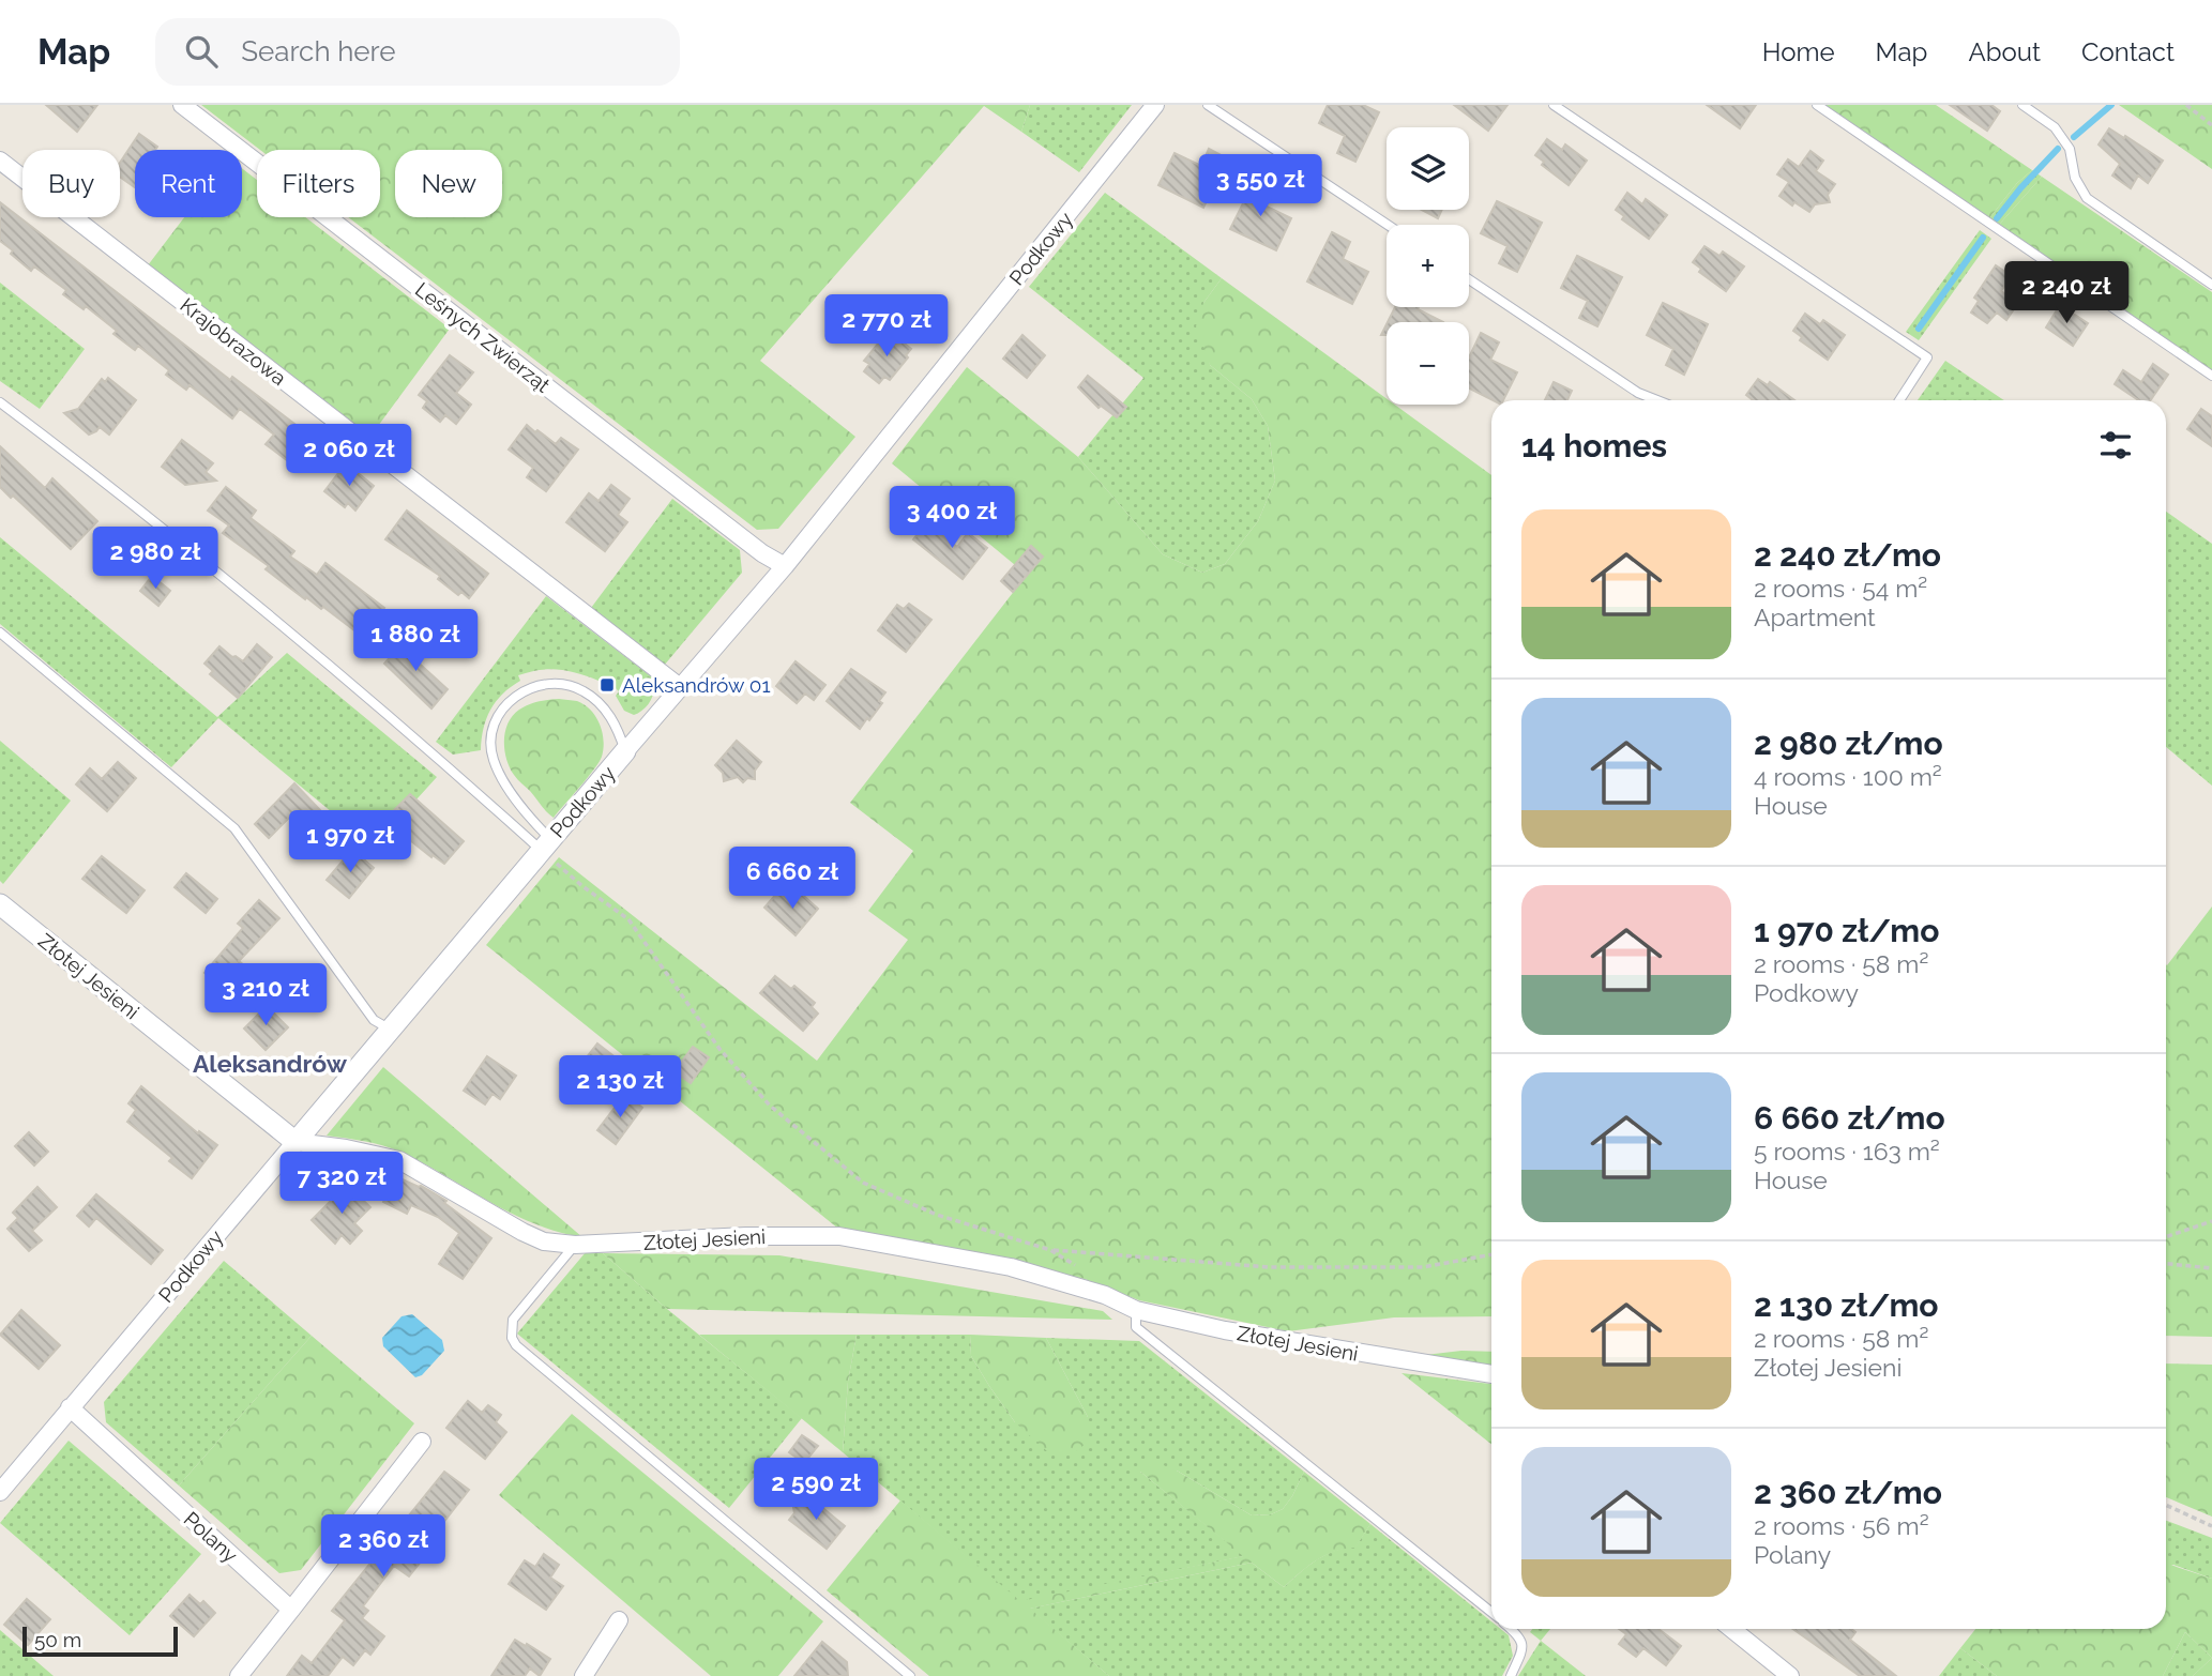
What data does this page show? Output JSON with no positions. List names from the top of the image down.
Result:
{
  "streets": {
    "street": [
      "Podkowy",
      "Leśnych Zwierząt",
      "Krajobrazowa",
      "Złotej Jesieni",
      "Polany"
    ]
  },
  "crossings": [
    ["Podkowy", "Leśnych Zwierząt"],
    ["Podkowy", "Krajobrazowa"],
    ["Podkowy", "Złotej Jesieni"],
    ["Podkowy", "Polany"]
  ],
  "districts": ["Aleksandrów"],
  "places": {
    "transit": ["Aleksandrów 01"]
  },
  "scale_bar": "50 m",
  "page": {
    "header": "Map",
    "search": "Search here",
    "nav": [
      "Home",
      "Map",
      "About",
      "Contact"
    ],
    "map_buttons": ["+", "−"],
    "chip": [
      "Buy",
      "Rent",
      "Filters",
      "New"
    ],
    "price": [
      "3 550 zł",
      "2 240 zł",
      "2 770 zł",
      "2 060 zł",
      "3 400 zł",
      "2 980 zł",
      "1 880 zł",
      "1 970 zł",
      "6 660 zł",
      "3 210 zł",
      "2 130 zł",
      "7 320 zł",
      "2 590 zł",
      "2 360 zł"
    ],
    "heading": "14 homes",
    "list": [
      {
        "name": "2 240 zł/mo",
        "note": "2 rooms · 54 m² · Apartment"
      },
      {
        "name": "2 980 zł/mo",
        "note": "4 rooms · 100 m² · House"
      },
      {
        "name": "1 970 zł/mo",
        "note": "2 rooms · 58 m² · Podkowy"
      },
      {
        "name": "6 660 zł/mo",
        "note": "5 rooms · 163 m² · House"
      },
      {
        "name": "2 130 zł/mo",
        "note": "2 rooms · 58 m² · Złotej Jesieni"
      },
      {
        "name": "2 360 zł/mo",
        "note": "2 rooms · 56 m² · Polany"
      }
    ],
    "scale": "50 m"
  }
}
